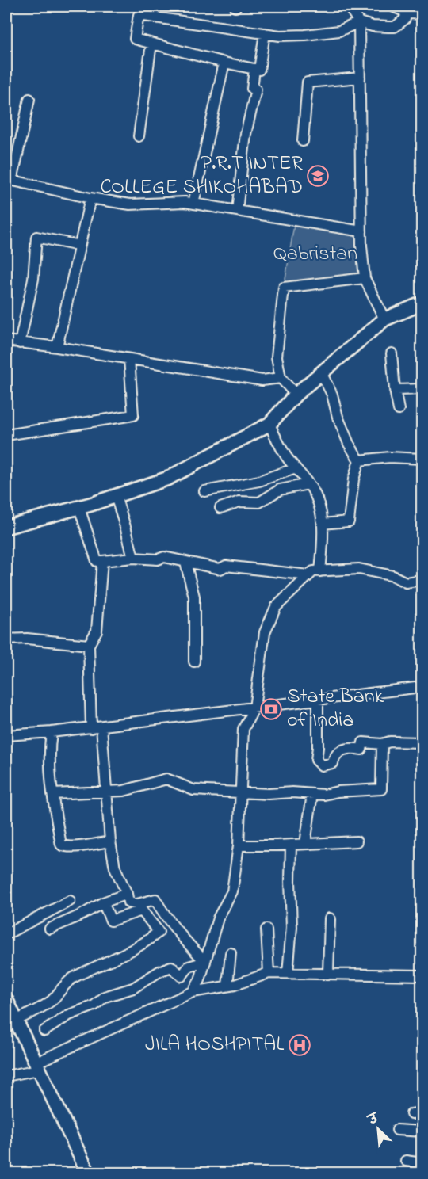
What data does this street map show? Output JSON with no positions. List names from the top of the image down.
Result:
{
  "parks": ["Qabristan"],
  "places": {
    "school or university": ["P.R.T INTER COLLEGE SHIKOHABAD"],
    "bank": ["State Bank of India"],
    "hospital": ["JILA HOSHPITAL"]
  },
  "north": "top left"
}
